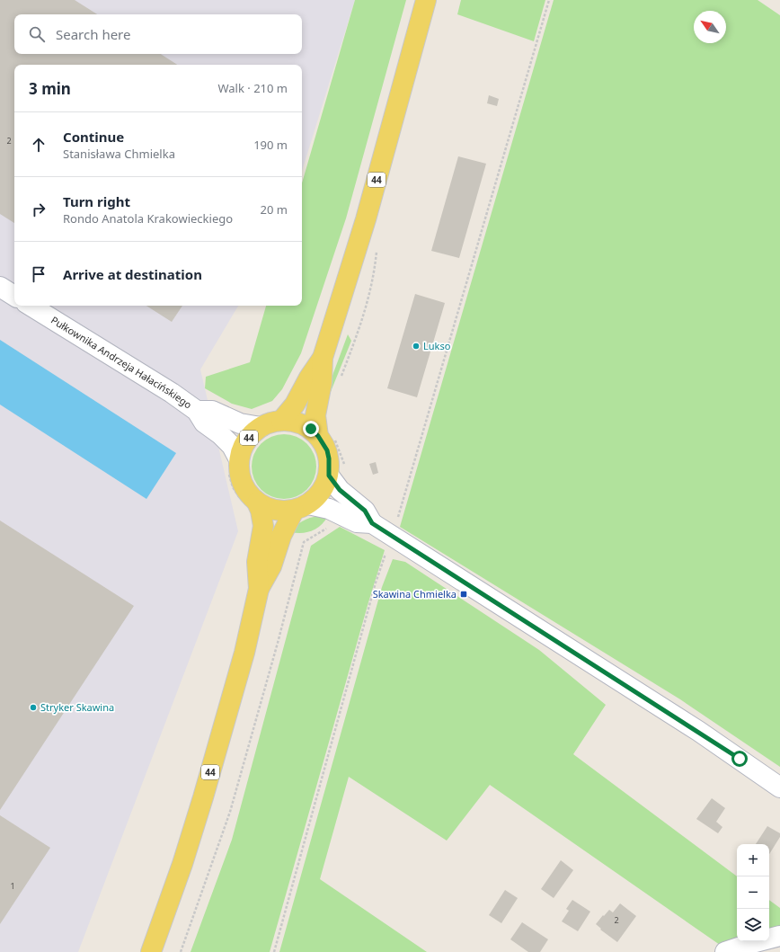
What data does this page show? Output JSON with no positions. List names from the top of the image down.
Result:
{
  "streets": {
    "main road": ["44"],
    "street": ["Pułkownika Andrzeja Hałacińskiego"]
  },
  "crossings": [
    ["44", "Pułkownika Andrzeja Hałacińskiego"]
  ],
  "places": {
    "other": ["Lukso", "Stryker Skawina"],
    "transit": ["Skawina Chmielka"]
  },
  "house_numbers": ["2", "1", "2"],
  "north": "top left",
  "page": {
    "search": "Search here",
    "heading": ["3 min", "Walk · 210 m"],
    "list": [
      ["Continue", "Stanisława Chmielka", "190 m"],
      ["Turn right", "Rondo Anatola Krakowieckiego", "20 m"],
      "Arrive at destination"
    ],
    "map_buttons": ["+", "−"]
  }
}
